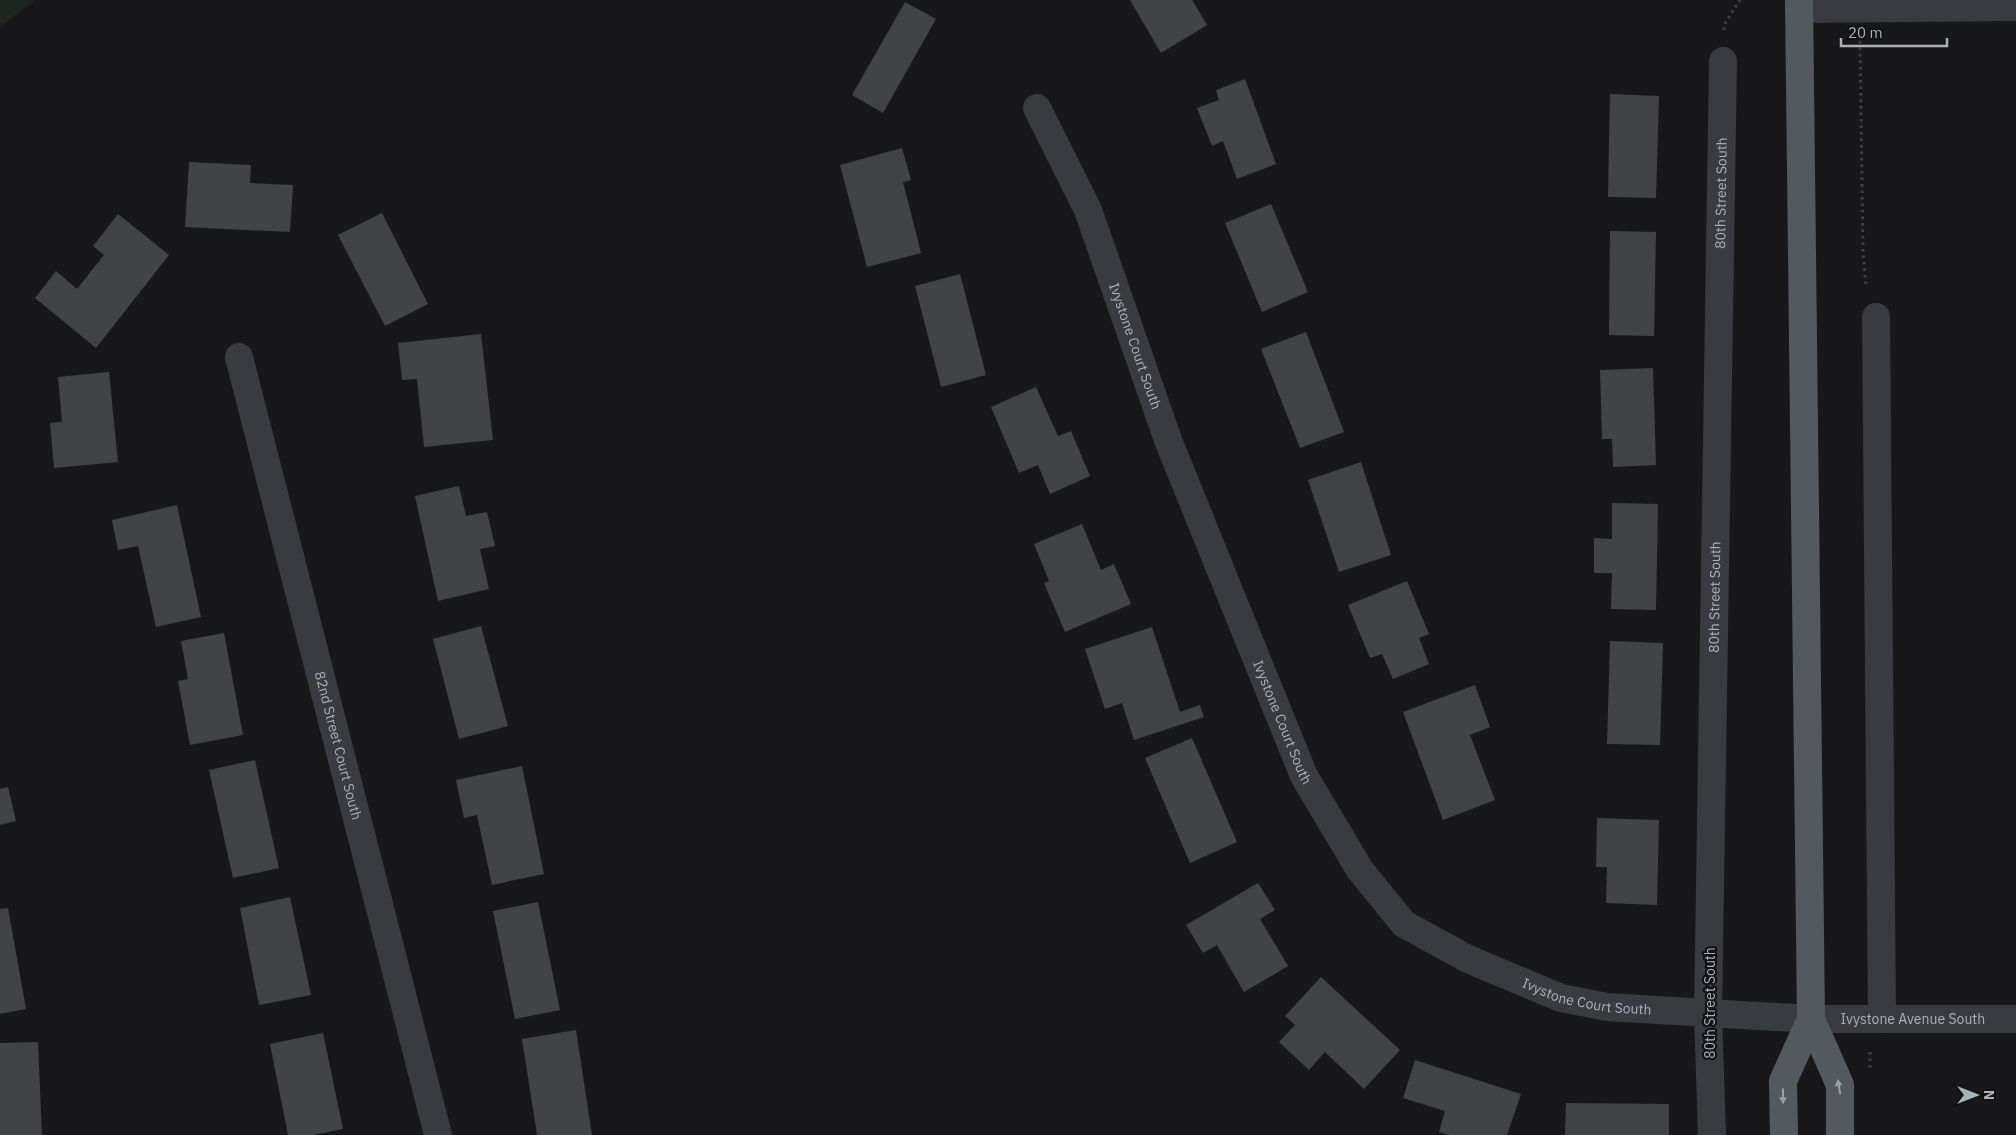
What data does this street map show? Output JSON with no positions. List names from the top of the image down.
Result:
{
  "streets": {
    "street": [
      "80th Street South",
      "Ivystone Court South",
      "82nd Street Court South",
      "Ivystone Avenue South"
    ]
  },
  "crossings": [
    ["80th Street South", "Ivystone Court South"],
    ["Ivystone Court South", "Ivystone Avenue South"]
  ],
  "scale_bar": "20 m",
  "north": "right"
}
